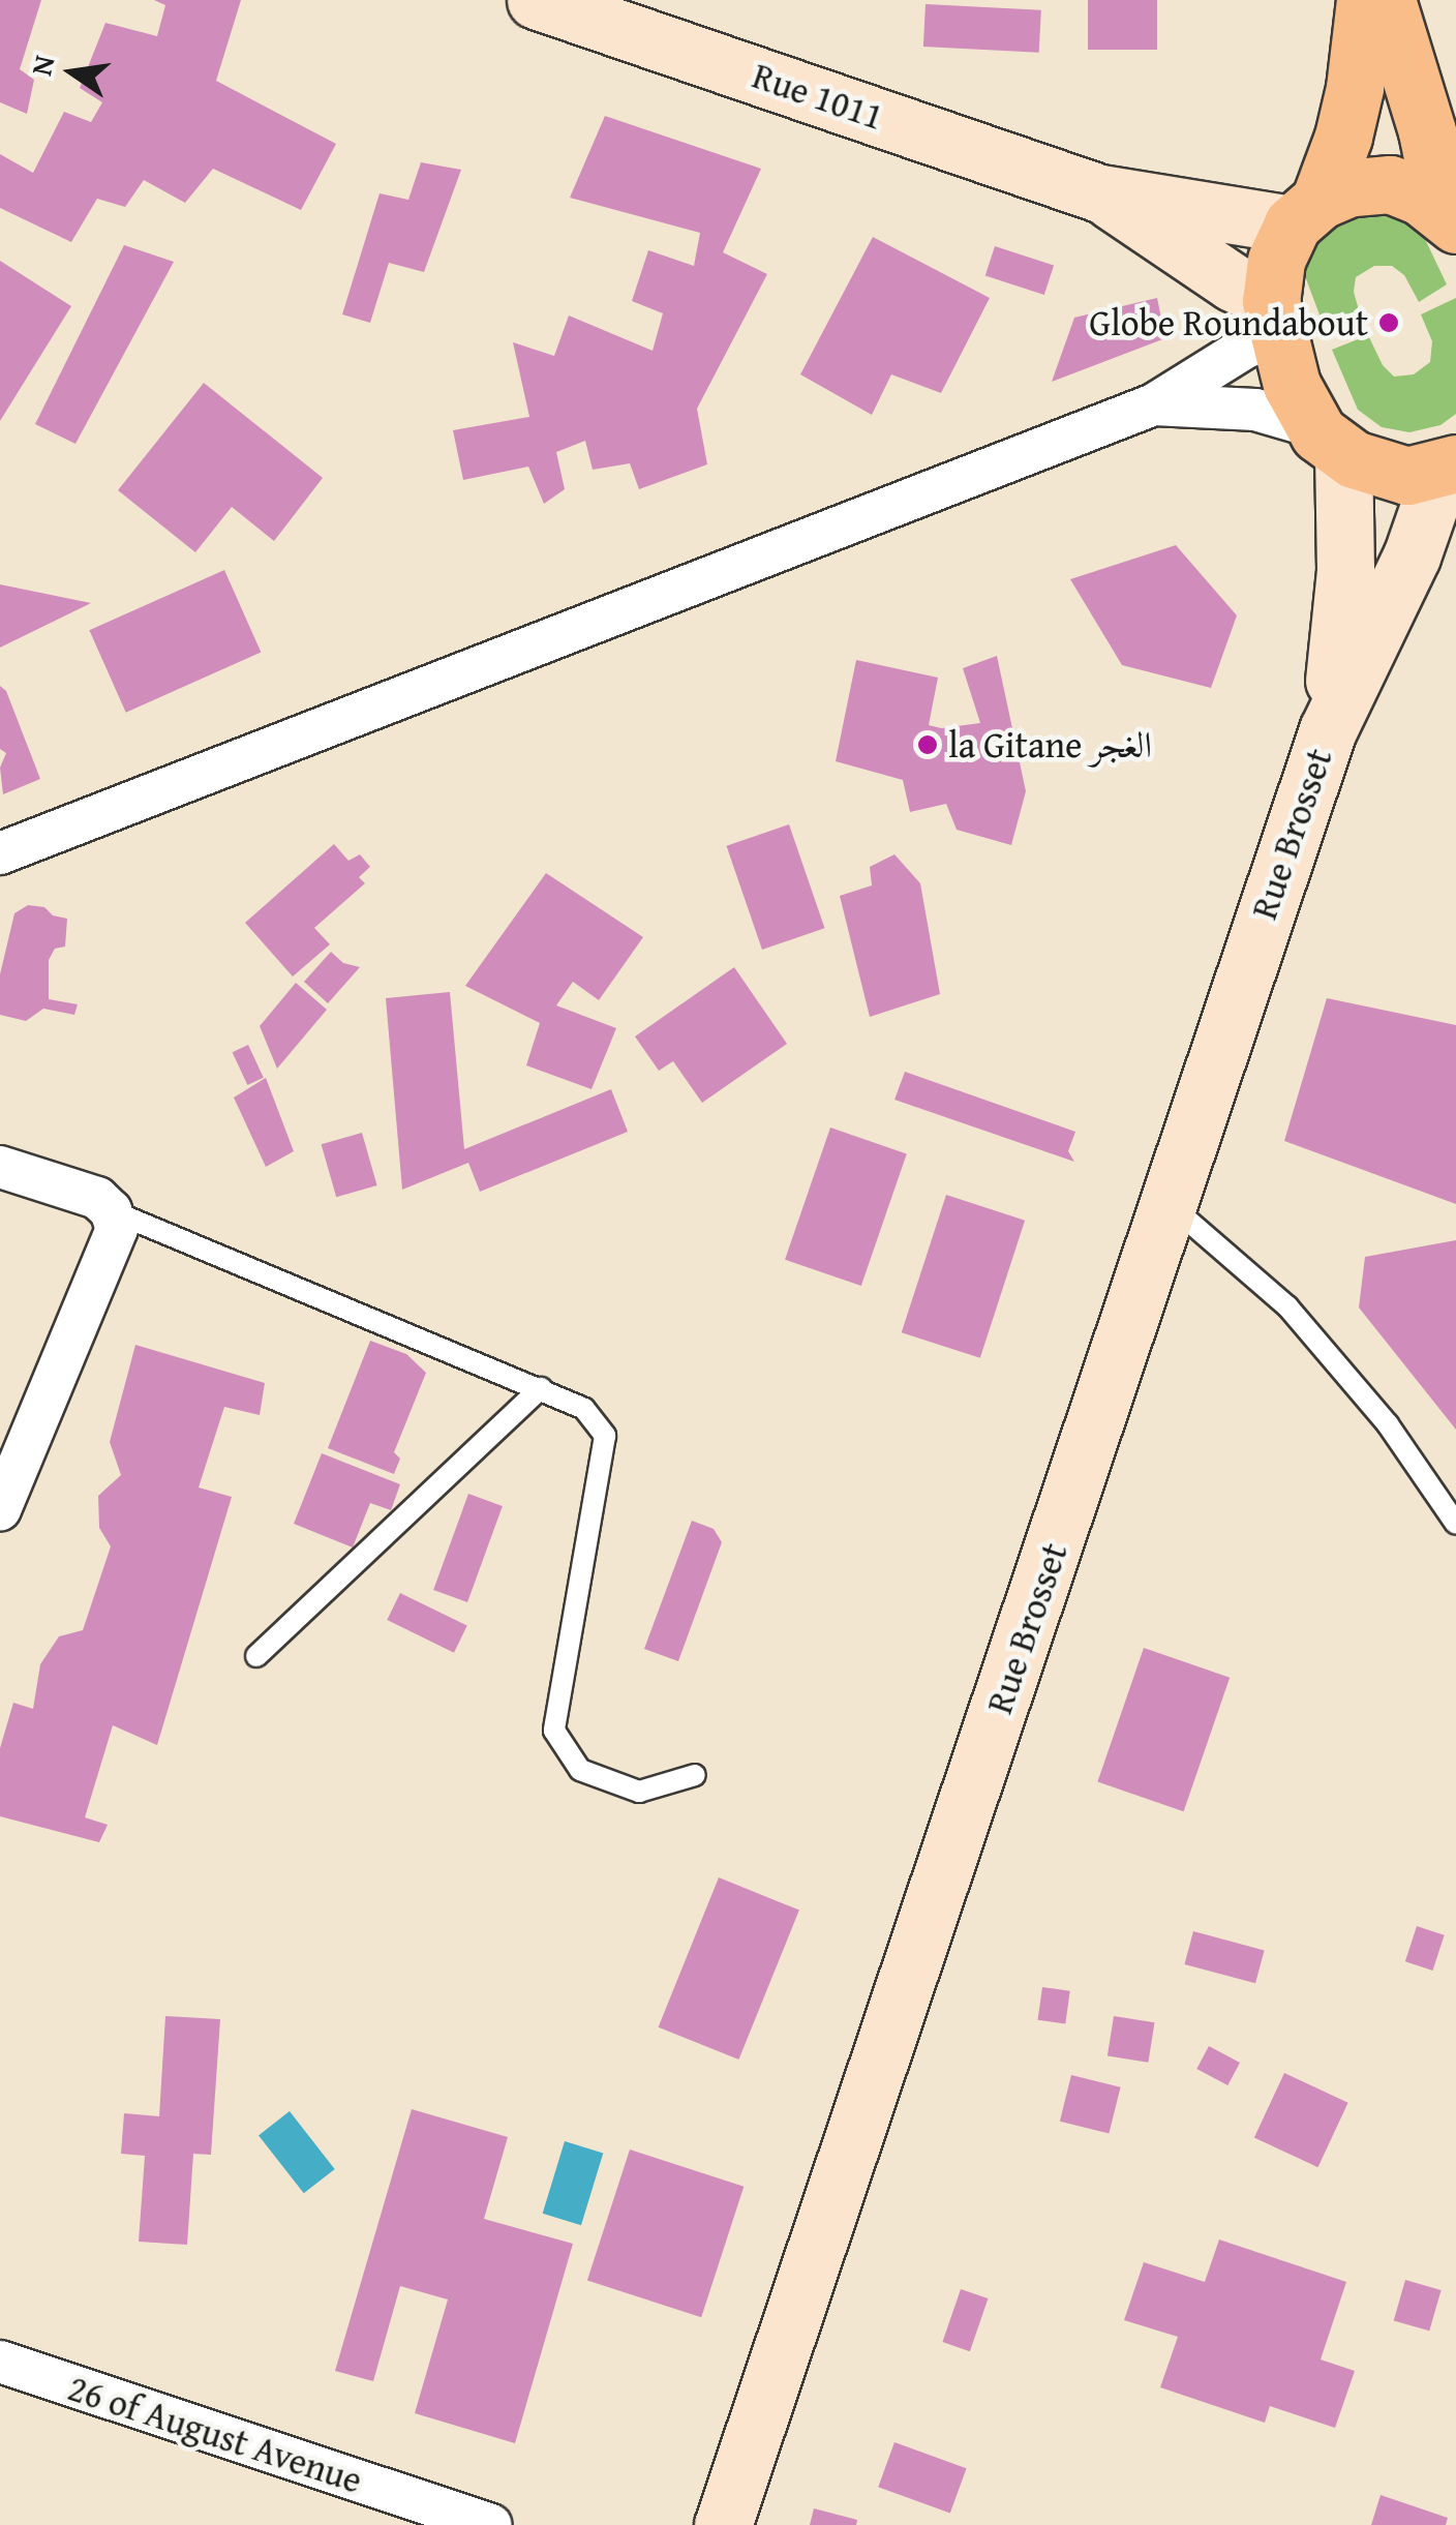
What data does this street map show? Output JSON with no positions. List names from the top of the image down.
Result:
{
  "streets": {
    "main road": ["Rue 1011", "Rue Brosset"],
    "street": ["26 of August Avenue"]
  },
  "places": ["Globe Roundabout", "la Gitane الغجر"],
  "north": "left"
}
